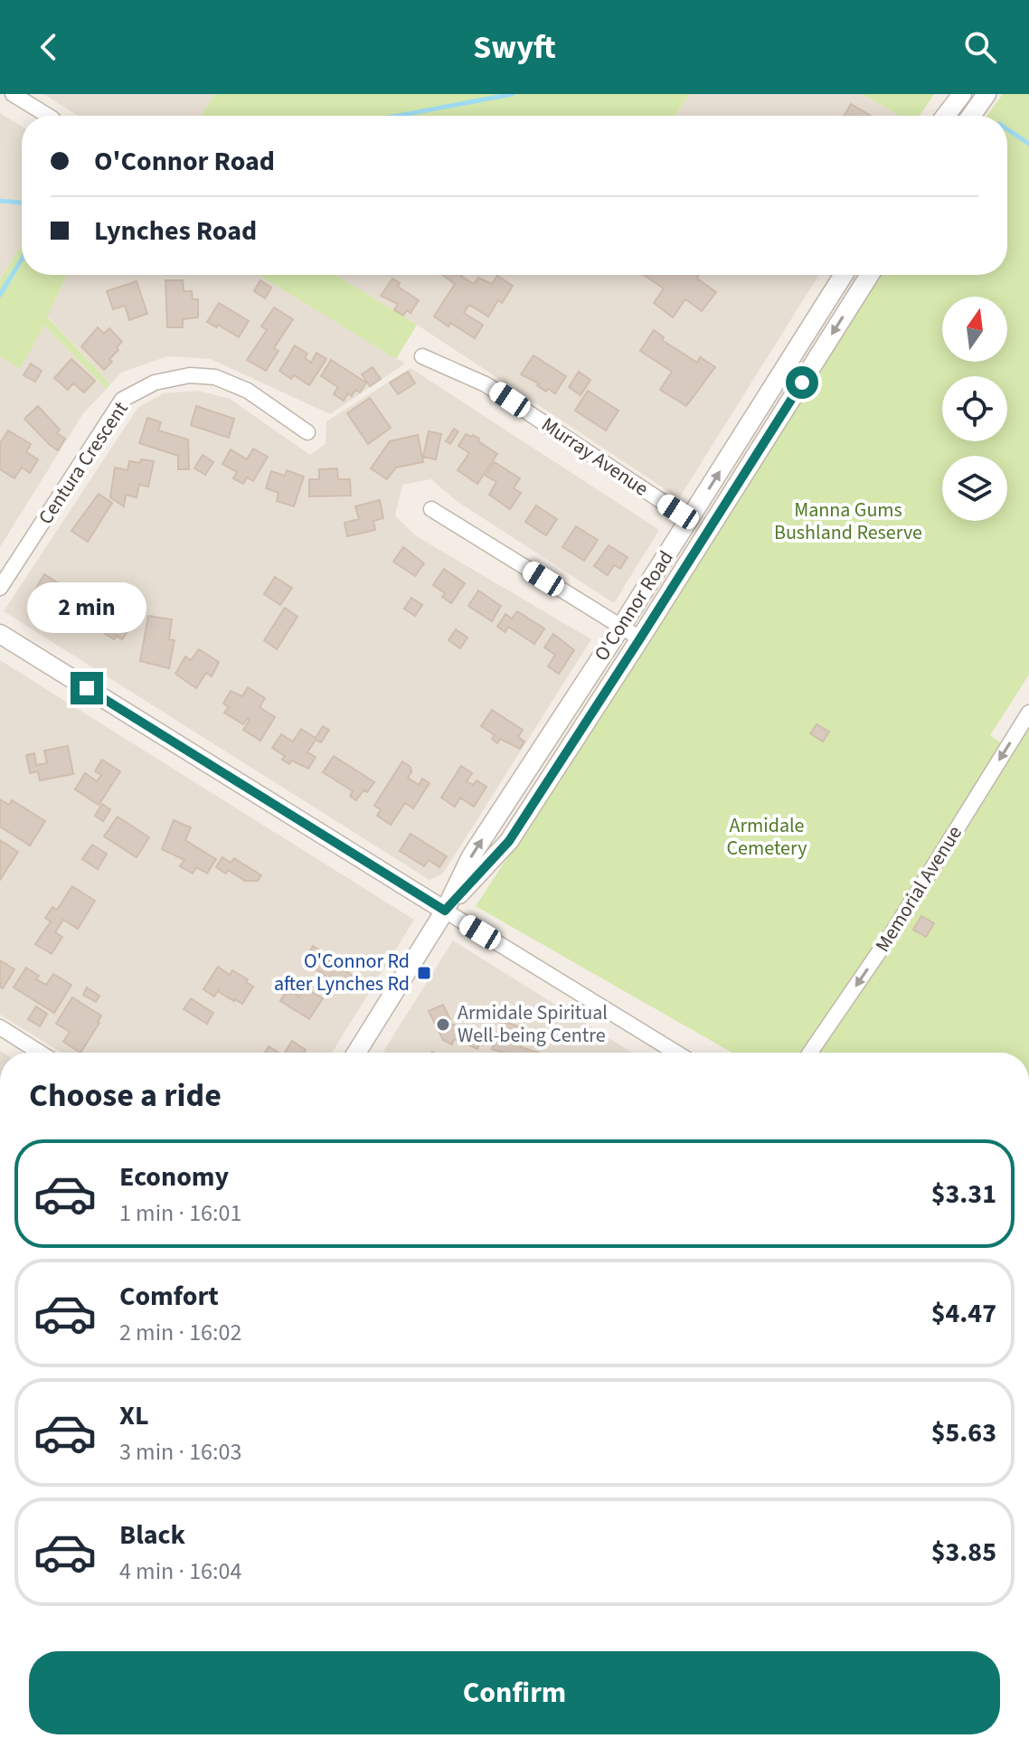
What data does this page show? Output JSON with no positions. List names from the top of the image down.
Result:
{
  "streets": {
    "street": [
      "Murray Avenue",
      "Centura Crescent",
      "O'Connor Road",
      "Memorial Avenue"
    ]
  },
  "crossings": [
    ["Murray Avenue", "O'Connor Road"]
  ],
  "one_way": ["Memorial Avenue"],
  "parks": ["Manna Gums Bushland Reserve", "Armidale Cemetery"],
  "places": {
    "transit": ["O'Connor Rd after Lynches Rd"],
    "other": ["Armidale Spiritual Well-being Centre"]
  },
  "north": "top",
  "page": {
    "header": "Swyft",
    "banner": ["O'Connor Road", "Lynches Road"],
    "bubble": "2 min",
    "heading": "Choose a ride",
    "list": [
      {
        "name": "Economy",
        "note": "1 min · 16:01",
        "value": "$3.31"
      },
      {
        "name": "Comfort",
        "note": "2 min · 16:02",
        "value": "$4.47"
      },
      {
        "name": "XL",
        "note": "3 min · 16:03",
        "value": "$5.63"
      },
      {
        "name": "Black",
        "note": "4 min · 16:04",
        "value": "$3.85"
      }
    ],
    "buttons": "Confirm"
  }
}
